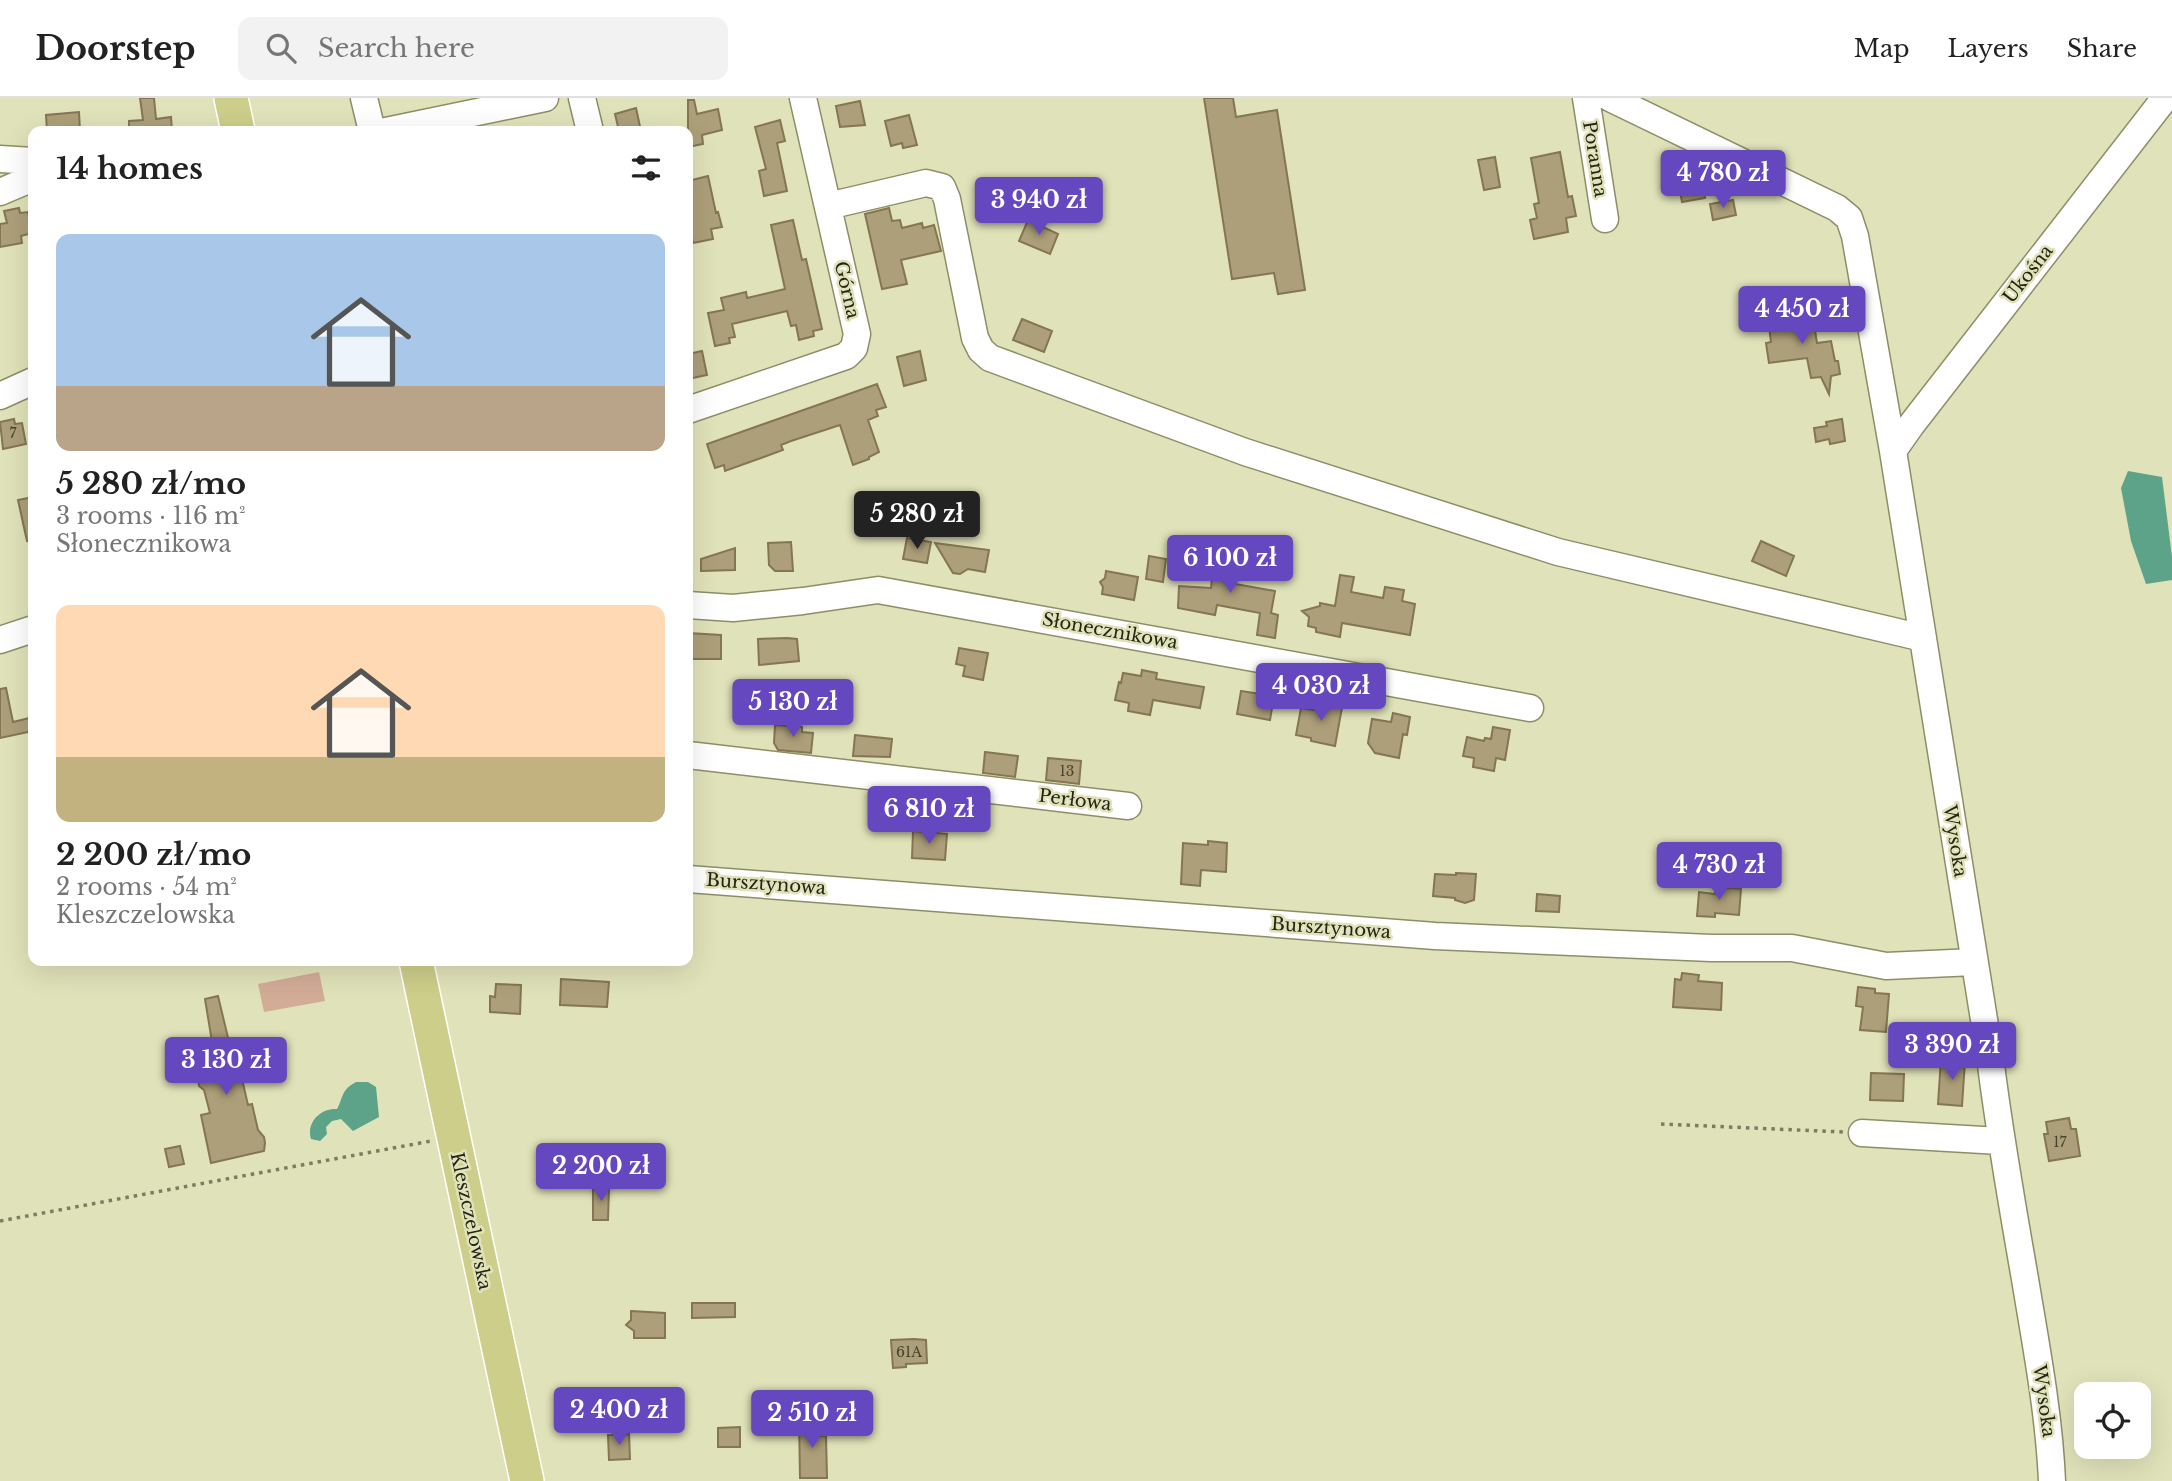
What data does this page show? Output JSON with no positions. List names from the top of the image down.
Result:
{
  "streets": {
    "main road": ["Kleszczelowska"],
    "street": [
      "Poranna",
      "Ukośna",
      "Górna",
      "Słonecznikowa",
      "Perłowa",
      "Wysoka",
      "Bursztynowa"
    ]
  },
  "crossings": [
    ["Ukośna", "Wysoka"],
    ["Wysoka", "Bursztynowa"]
  ],
  "house_numbers": [
    "7",
    "13",
    "17",
    "61A"
  ],
  "page": {
    "header": "Doorstep",
    "search": "Search here",
    "nav": ["Map", "Layers", "Share"],
    "heading": "14 homes",
    "price": [
      "4 780 zł",
      "3 940 zł",
      "4 450 zł",
      "5 280 zł",
      "6 100 zł",
      "4 030 zł",
      "5 130 zł",
      "6 810 zł",
      "4 730 zł",
      "3 390 zł",
      "3 130 zł",
      "2 200 zł",
      "2 400 zł",
      "2 510 zł"
    ],
    "list": [
      {
        "name": "5 280 zł/mo",
        "note": "3 rooms · 116 m² · Słonecznikowa"
      },
      {
        "name": "2 200 zł/mo",
        "note": "2 rooms · 54 m² · Kleszczelowska"
      }
    ]
  }
}
